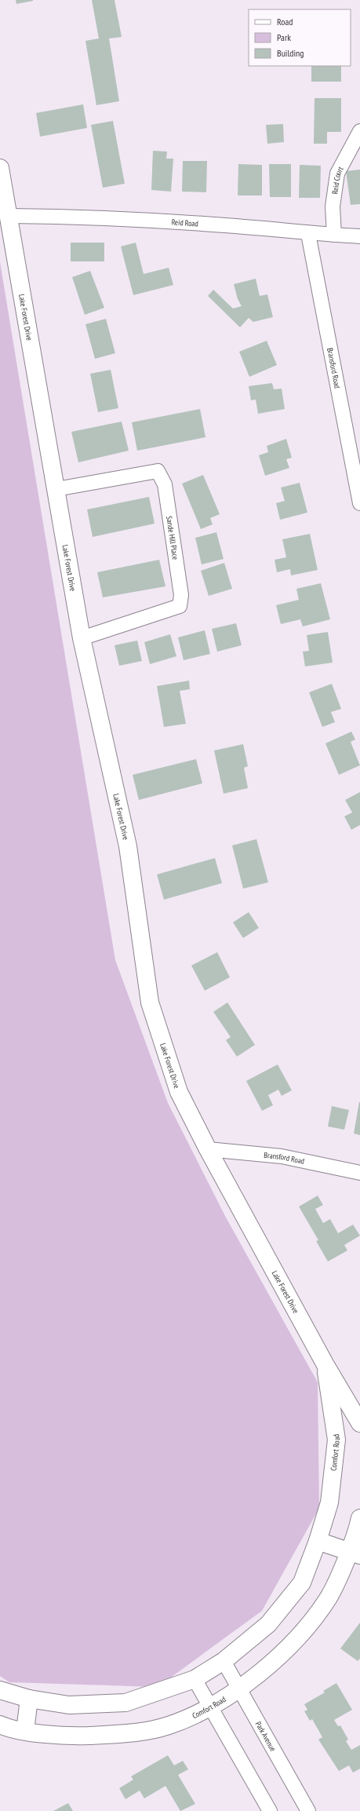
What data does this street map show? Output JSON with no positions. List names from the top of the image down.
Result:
{
  "streets": {
    "street": [
      "Reid Court",
      "Reid Road",
      "Lake Forest Drive",
      "Bransford Road",
      "Sande Hill Place",
      "Comfort Road",
      "Park Avenue"
    ]
  },
  "crossings": [
    ["Reid Court", "Reid Road"],
    ["Reid Road", "Lake Forest Drive"],
    ["Reid Road", "Bransford Road"],
    ["Lake Forest Drive", "Bransford Road"],
    ["Lake Forest Drive", "Sande Hill Place"],
    ["Lake Forest Drive", "Comfort Road"],
    ["Comfort Road", "Park Avenue"]
  ],
  "legend": ["Road", "Park", "Building"]
}
